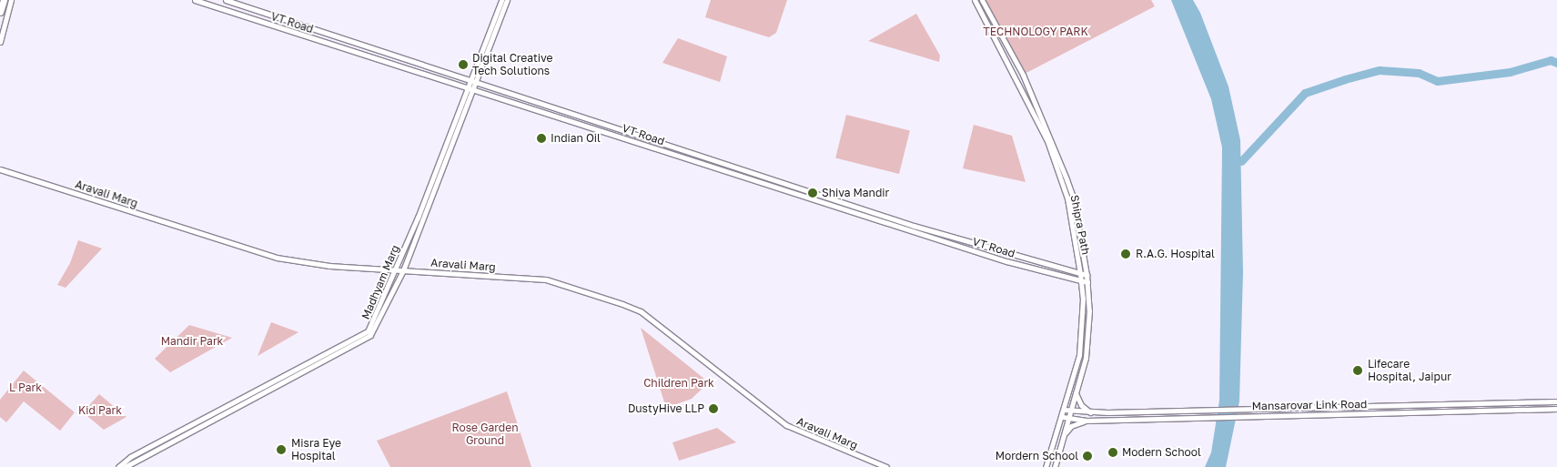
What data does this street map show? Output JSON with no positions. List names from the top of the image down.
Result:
{
  "streets": {
    "street": [
      "VT Road",
      "Aravali Marg",
      "Shipra Path",
      "Madhyam Marg",
      "Mansarovar Link Road"
    ]
  },
  "crossings": [
    ["VT Road", "Shipra Path"],
    ["VT Road", "Madhyam Marg"],
    ["Aravali Marg", "Madhyam Marg"],
    ["Shipra Path", "Mansarovar Link Road"]
  ],
  "parks": [
    "TECHNOLOGY PARK",
    "Mandir Park",
    "Children Park",
    "L Park",
    "Kid Park",
    "Rose Garden Ground"
  ],
  "places": [
    "Digital Creative Tech Solutions",
    "Indian Oil",
    "Shiva Mandir",
    "R.A.G. Hospital",
    "Lifecare Hospital, Jaipur",
    "DustyHive LLP",
    "Misra Eye Hospital",
    "Modern School",
    "Mordern School"
  ]
}
